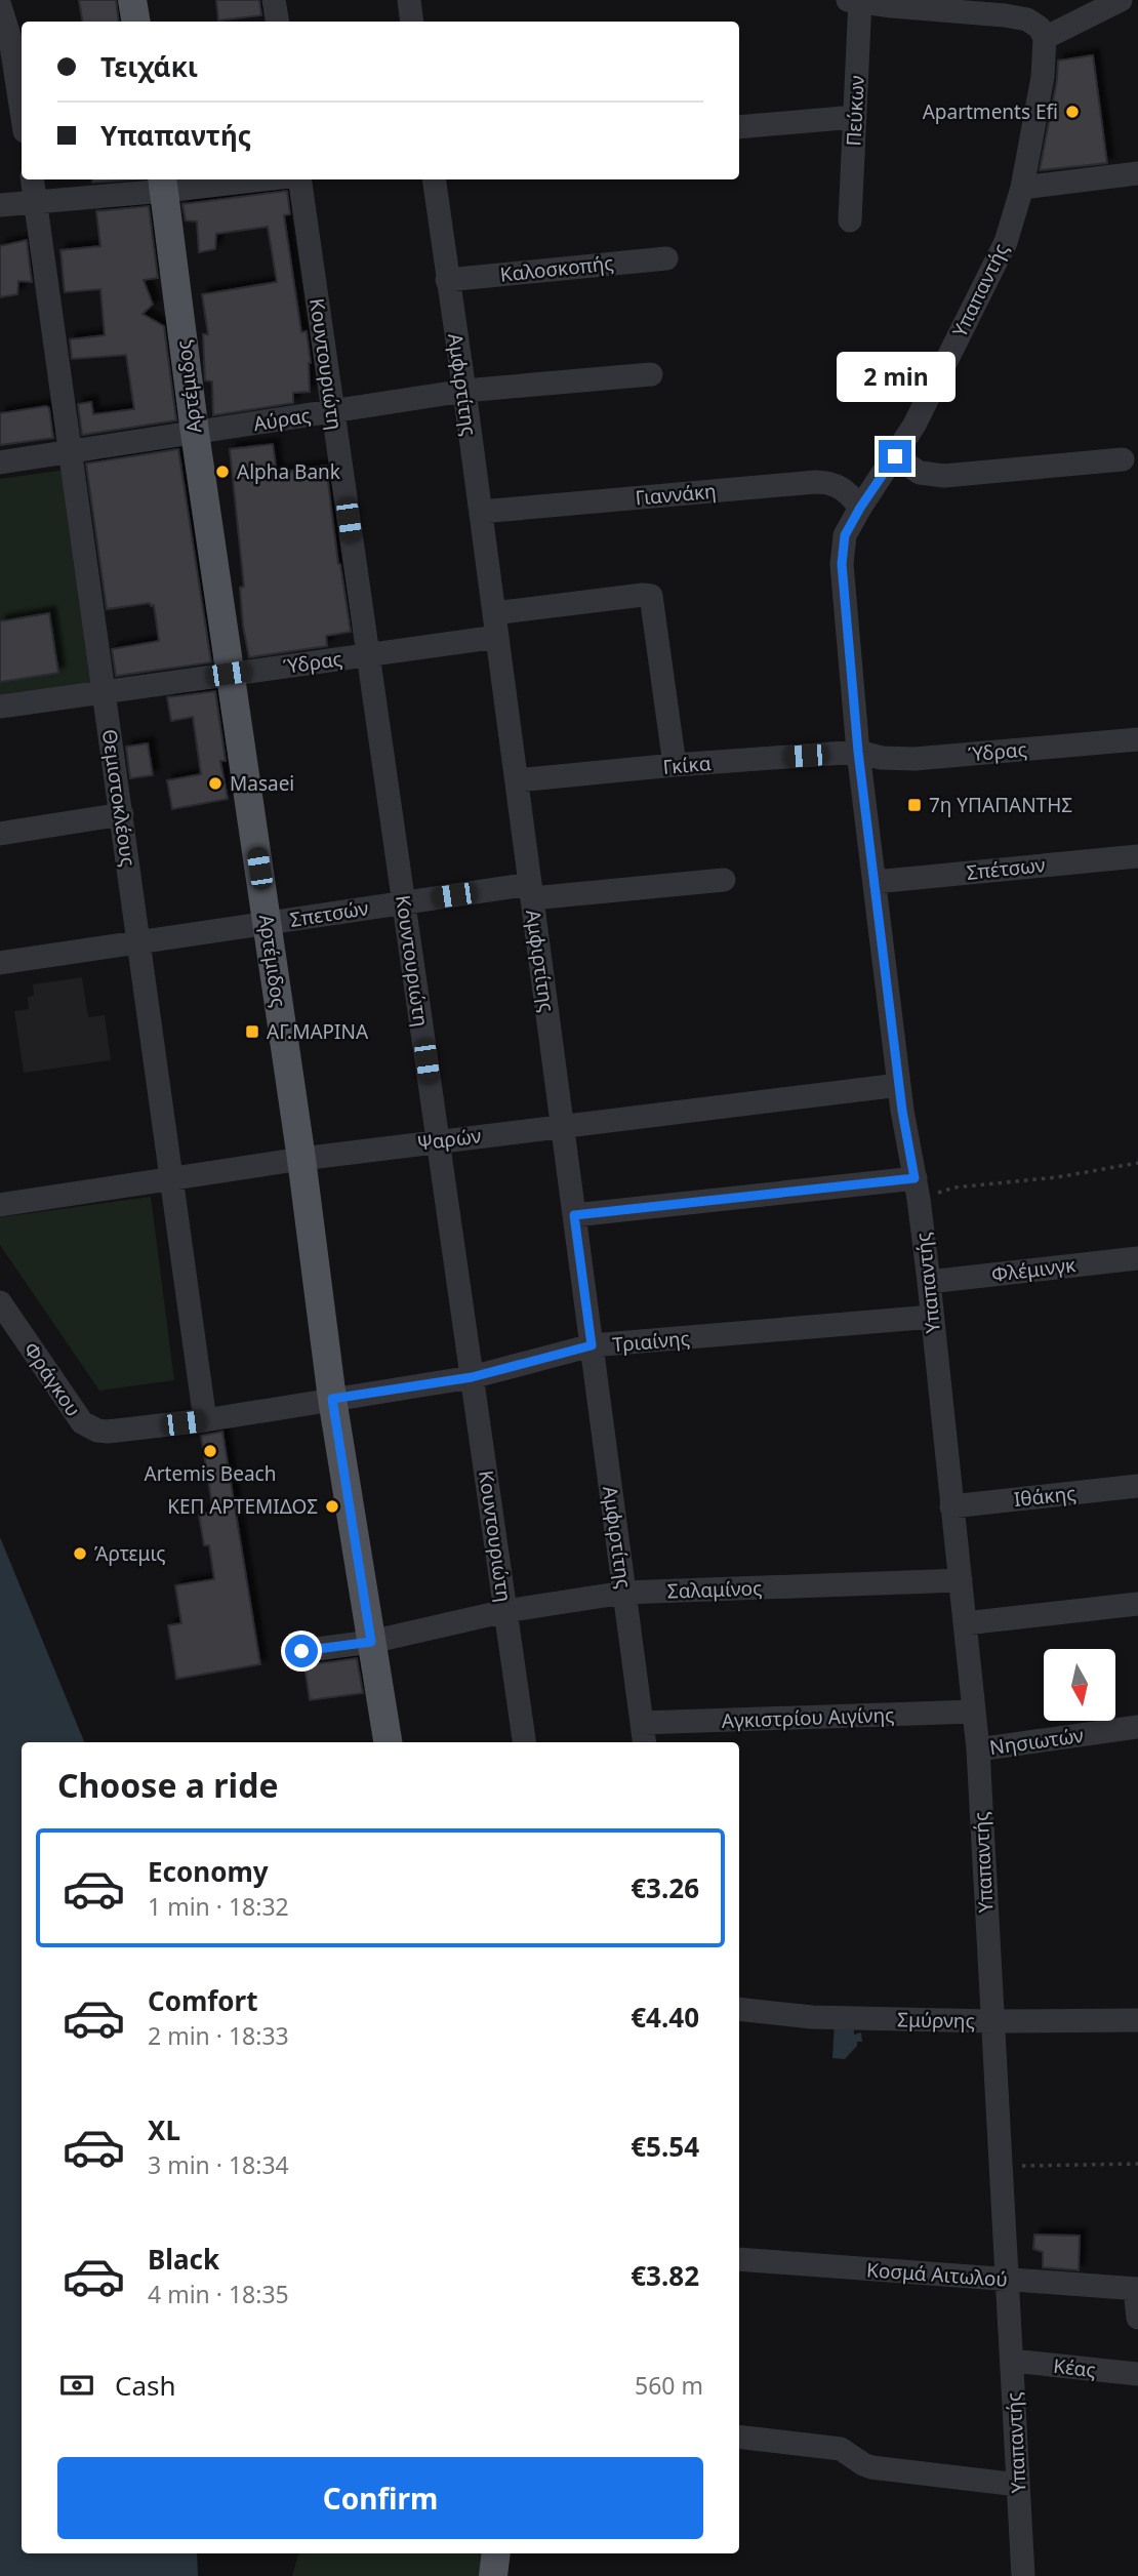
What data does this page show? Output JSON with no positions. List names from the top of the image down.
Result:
{
  "streets": {
    "main road": ["Αρτέμιδος"],
    "street": [
      "Πεύκων",
      "Καλοσκοπής",
      "Υπαπαντής",
      "Κουντουριώτη",
      "Αμφιρτίτης",
      "Αύρας",
      "Γιαννάκη",
      "Ύδρας",
      "Γκίκα",
      "Θεμιστοκλέους",
      "Σπέτσων",
      "Σπετσών",
      "Ψαρών",
      "Φλέμινγκ",
      "Τριαίνης",
      "Φράγκου",
      "Ιθάκης",
      "Σαλαμίνος",
      "Αγκιστρίου Αιγίνης",
      "Νησιωτών",
      "Σμύρνης",
      "Κοσμά Αιτωλού",
      "Κέας"
    ]
  },
  "crossings": [
    ["Καλοσκοπής", "Αμφιρτίτης"],
    ["Υπαπαντής", "Γιαννάκη"],
    ["Υπαπαντής", "Ύδρας"],
    ["Υπαπαντής", "Γκίκα"],
    ["Υπαπαντής", "Σπέτσων"],
    ["Υπαπαντής", "Ψαρών"],
    ["Υπαπαντής", "Φλέμινγκ"],
    ["Υπαπαντής", "Τριαίνης"],
    ["Υπαπαντής", "Ιθάκης"],
    ["Υπαπαντής", "Σαλαμίνος"],
    ["Υπαπαντής", "Αγκιστρίου Αιγίνης"],
    ["Υπαπαντής", "Νησιωτών"],
    ["Υπαπαντής", "Σμύρνης"],
    ["Υπαπαντής", "Κοσμά Αιτωλού"],
    ["Υπαπαντής", "Κέας"],
    ["Κουντουριώτη", "Αύρας"],
    ["Κουντουριώτη", "Ύδρας"],
    ["Κουντουριώτη", "Σπετσών"],
    ["Κουντουριώτη", "Ψαρών"],
    ["Κουντουριώτη", "Τριαίνης"],
    ["Κουντουριώτη", "Σαλαμίνος"],
    ["Αμφιρτίτης", "Αύρας"],
    ["Αμφιρτίτης", "Γιαννάκη"],
    ["Αμφιρτίτης", "Ύδρας"],
    ["Αμφιρτίτης", "Γκίκα"],
    ["Αμφιρτίτης", "Σπετσών"],
    ["Αμφιρτίτης", "Ψαρών"],
    ["Αμφιρτίτης", "Τριαίνης"],
    ["Αμφιρτίτης", "Σαλαμίνος"],
    ["Αμφιρτίτης", "Αγκιστρίου Αιγίνης"],
    ["Αρτέμιδος", "Αύρας"],
    ["Αρτέμιδος", "Ύδρας"],
    ["Αρτέμιδος", "Σπετσών"],
    ["Αρτέμιδος", "Ψαρών"],
    ["Αρτέμιδος", "Τριαίνης"],
    ["Αρτέμιδος", "Σαλαμίνος"],
    ["Αύρας", "Θεμιστοκλέους"],
    ["Ύδρας", "Γκίκα"],
    ["Ύδρας", "Θεμιστοκλέους"],
    ["Θεμιστοκλέους", "Σπετσών"],
    ["Θεμιστοκλέους", "Ψαρών"],
    ["Θεμιστοκλέους", "Τριαίνης"],
    ["Θεμιστοκλέους", "Φράγκου"],
    ["Τριαίνης", "Φράγκου"]
  ],
  "places": {
    "other": [
      "Apartments Efi",
      "Alpha Bank",
      "Masaei",
      "Artemis Beach",
      "ΚΕΠ ΑΡΤΕΜΙΔΟΣ",
      "Άρτεμις"
    ],
    "transit": ["7η ΥΠΑΠΑΝΤΗΣ", "ΑΓ.ΜΑΡΙΝΑ"]
  },
  "north": "bottom",
  "page": {
    "banner": ["Τειχάκι", "Υπαπαντής"],
    "bubble": "2 min",
    "heading": "Choose a ride",
    "list": [
      {
        "name": "Economy",
        "note": "1 min · 18:32",
        "value": "€3.26"
      },
      {
        "name": "Comfort",
        "note": "2 min · 18:33",
        "value": "€4.40"
      },
      {
        "name": "XL",
        "note": "3 min · 18:34",
        "value": "€5.54"
      },
      {
        "name": "Black",
        "note": "4 min · 18:35",
        "value": "€3.82"
      }
    ],
    "pay": ["Cash", "560 m"],
    "buttons": "Confirm"
  }
}
